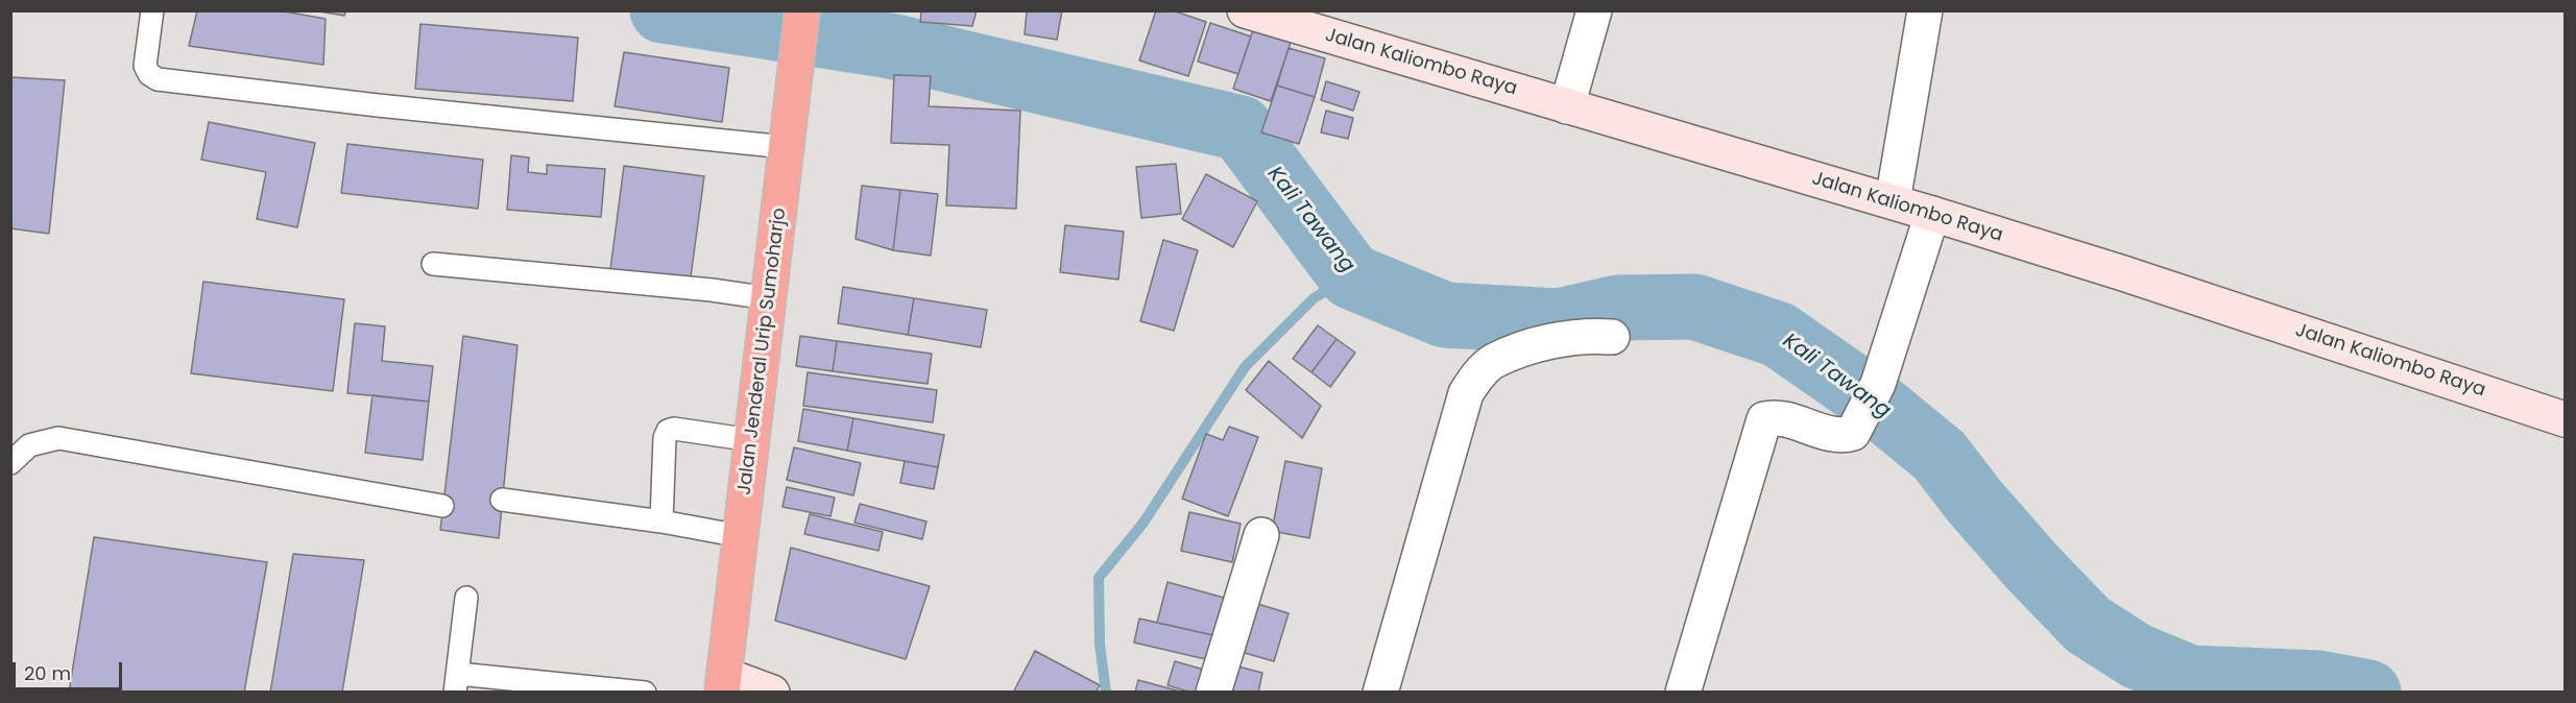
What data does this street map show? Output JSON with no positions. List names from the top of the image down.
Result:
{
  "streets": {
    "highway": ["Jalan Jenderal Urip Sumoharjo"],
    "street": ["Jalan Kaliombo Raya"]
  },
  "water": ["Kali Tawang"],
  "scale_bar": "20 m"
}
